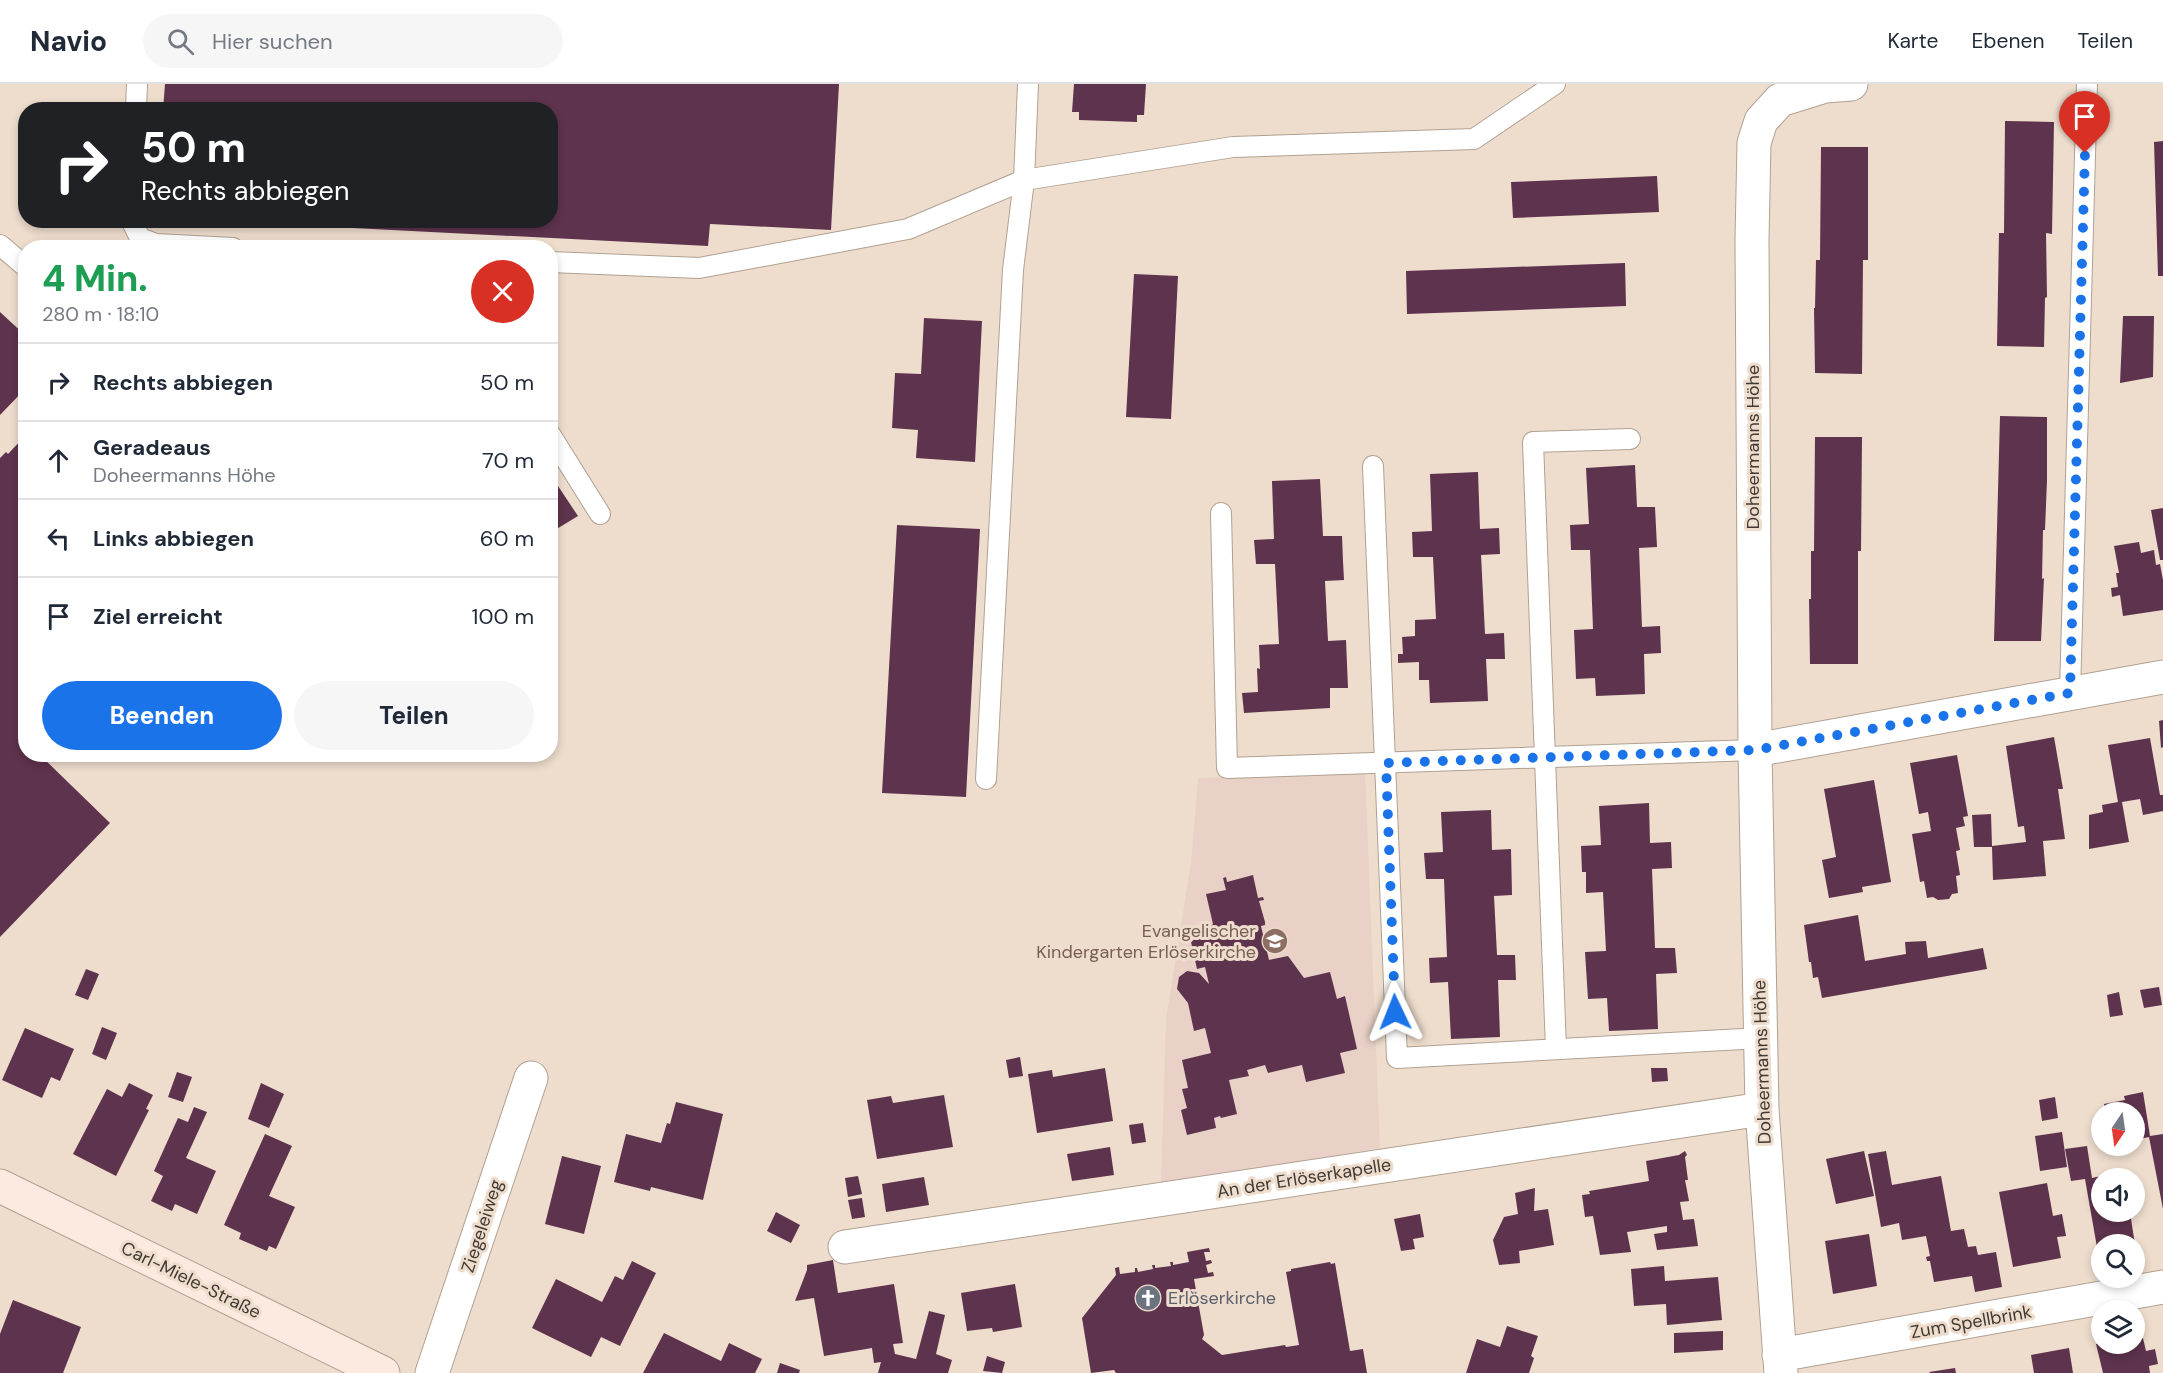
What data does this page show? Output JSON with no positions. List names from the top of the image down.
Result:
{
  "streets": {
    "street": [
      "Doheermanns Höhe",
      "An der Erlöserkapelle",
      "Ziegeleiweg",
      "Carl-Miele-Straße",
      "Zum Spellbrink"
    ]
  },
  "crossings": [
    ["Doheermanns Höhe", "An der Erlöserkapelle"],
    ["Doheermanns Höhe", "Zum Spellbrink"]
  ],
  "places": {
    "school or university": ["Evangelischer Kindergarten Erlöserkirche"],
    "church": ["Erlöserkirche"]
  },
  "north": "bottom",
  "page": {
    "header": "Navio",
    "search": "Hier suchen",
    "nav": ["Karte", "Ebenen", "Teilen"],
    "turn": ["50 m", "Rechts abbiegen"],
    "heading": ["4 Min.", "280 m · 18:10"],
    "list": [
      {
        "name": "Rechts abbiegen",
        "value": "50 m"
      },
      {
        "name": "Geradeaus",
        "note": "Doheermanns Höhe",
        "value": "70 m"
      },
      {
        "name": "Links abbiegen",
        "value": "60 m"
      },
      {
        "name": "Ziel erreicht",
        "value": "100 m"
      }
    ],
    "buttons": ["Beenden", "Teilen"]
  }
}
